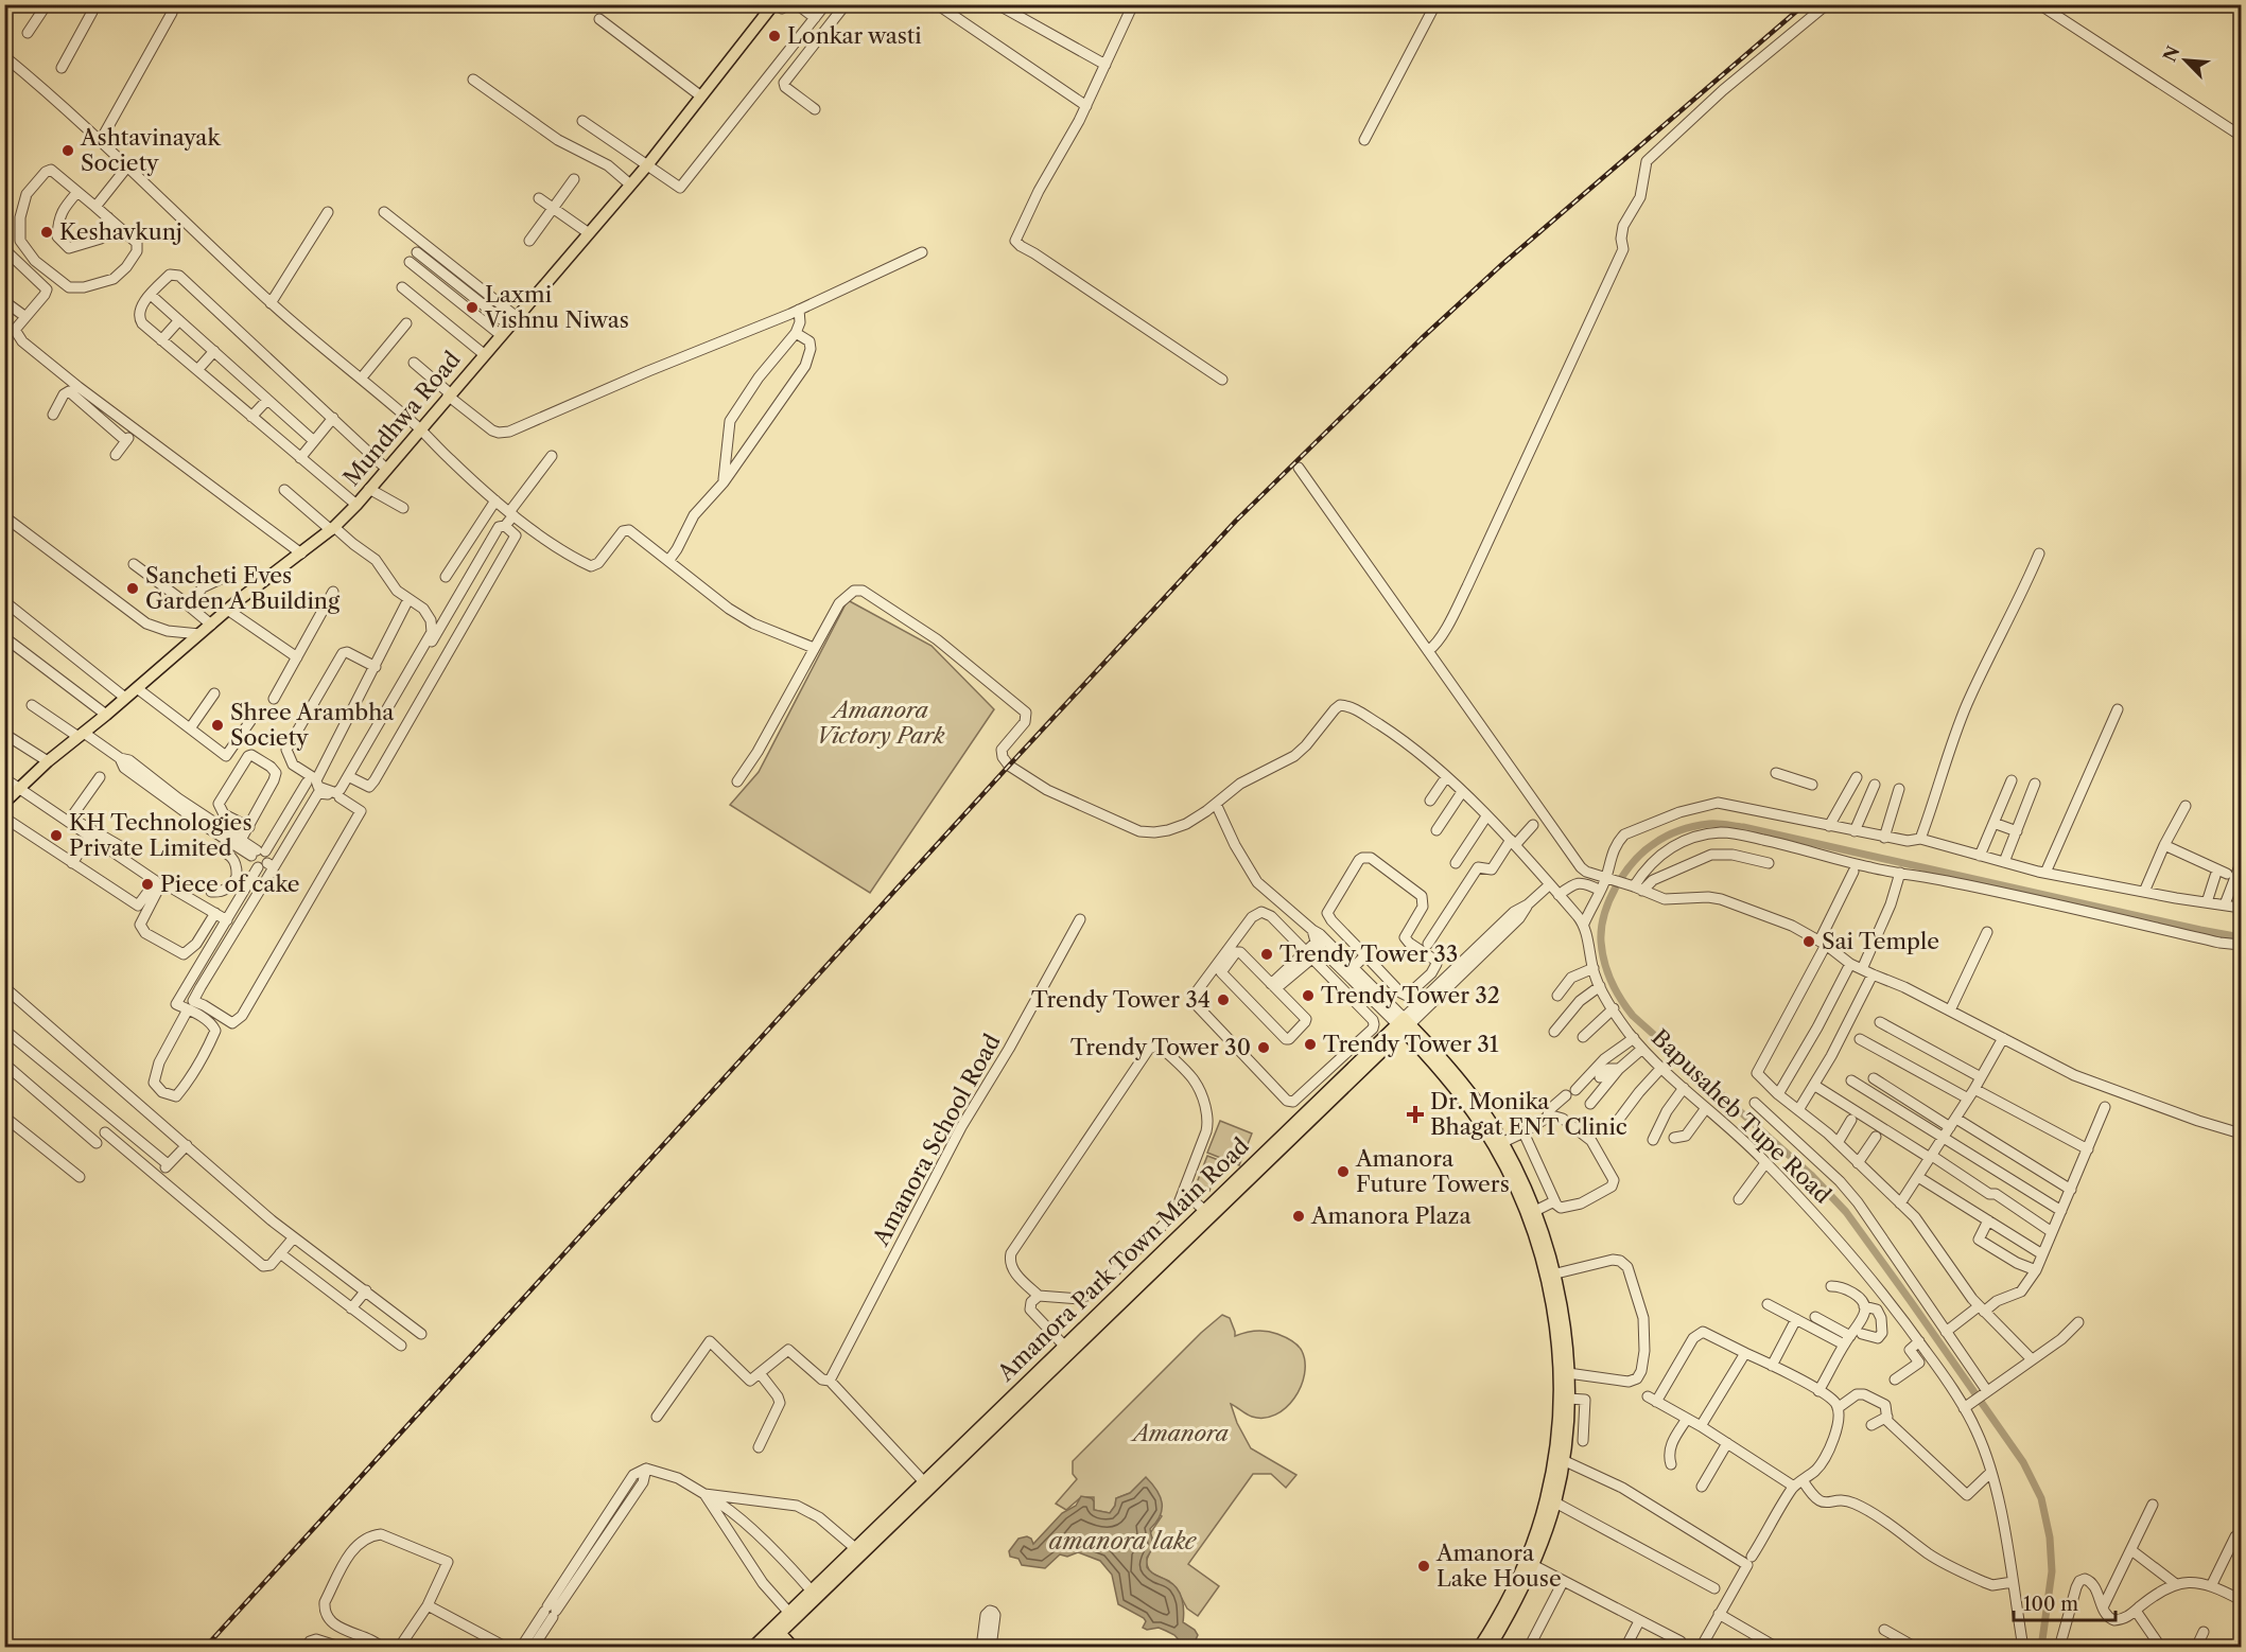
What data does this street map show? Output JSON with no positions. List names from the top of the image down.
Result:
{
  "streets": {
    "main road": ["Mundhwa Road", "Amanora Park Town Main Road"],
    "street": ["Bapusaheb Tupe Road", "Amanora School Road"]
  },
  "crossings": [
    ["Bapusaheb Tupe Road", "Amanora Park Town Main Road"]
  ],
  "water": ["amanora lake"],
  "parks": ["Amanora Victory Park", "Amanora"],
  "places": {
    "other": [
      "Lonkar wasti",
      "Ashtavinayak Society",
      "Keshavkunj",
      "Laxmi Vishnu Niwas",
      "Sancheti Eves Garden A Building",
      "Shree Arambha Society",
      "KH Technologies Private Limited",
      "Piece of cake",
      "Sai Temple",
      "Trendy Tower 33",
      "Trendy Tower 32",
      "Trendy Tower 34",
      "Trendy Tower 31",
      "Trendy Tower 30",
      "Amanora Future Towers",
      "Amanora Plaza",
      "Amanora Lake House"
    ],
    "health": ["Dr. Monika Bhagat ENT Clinic"]
  },
  "scale_bar": "100 m",
  "north": "top left"
}
